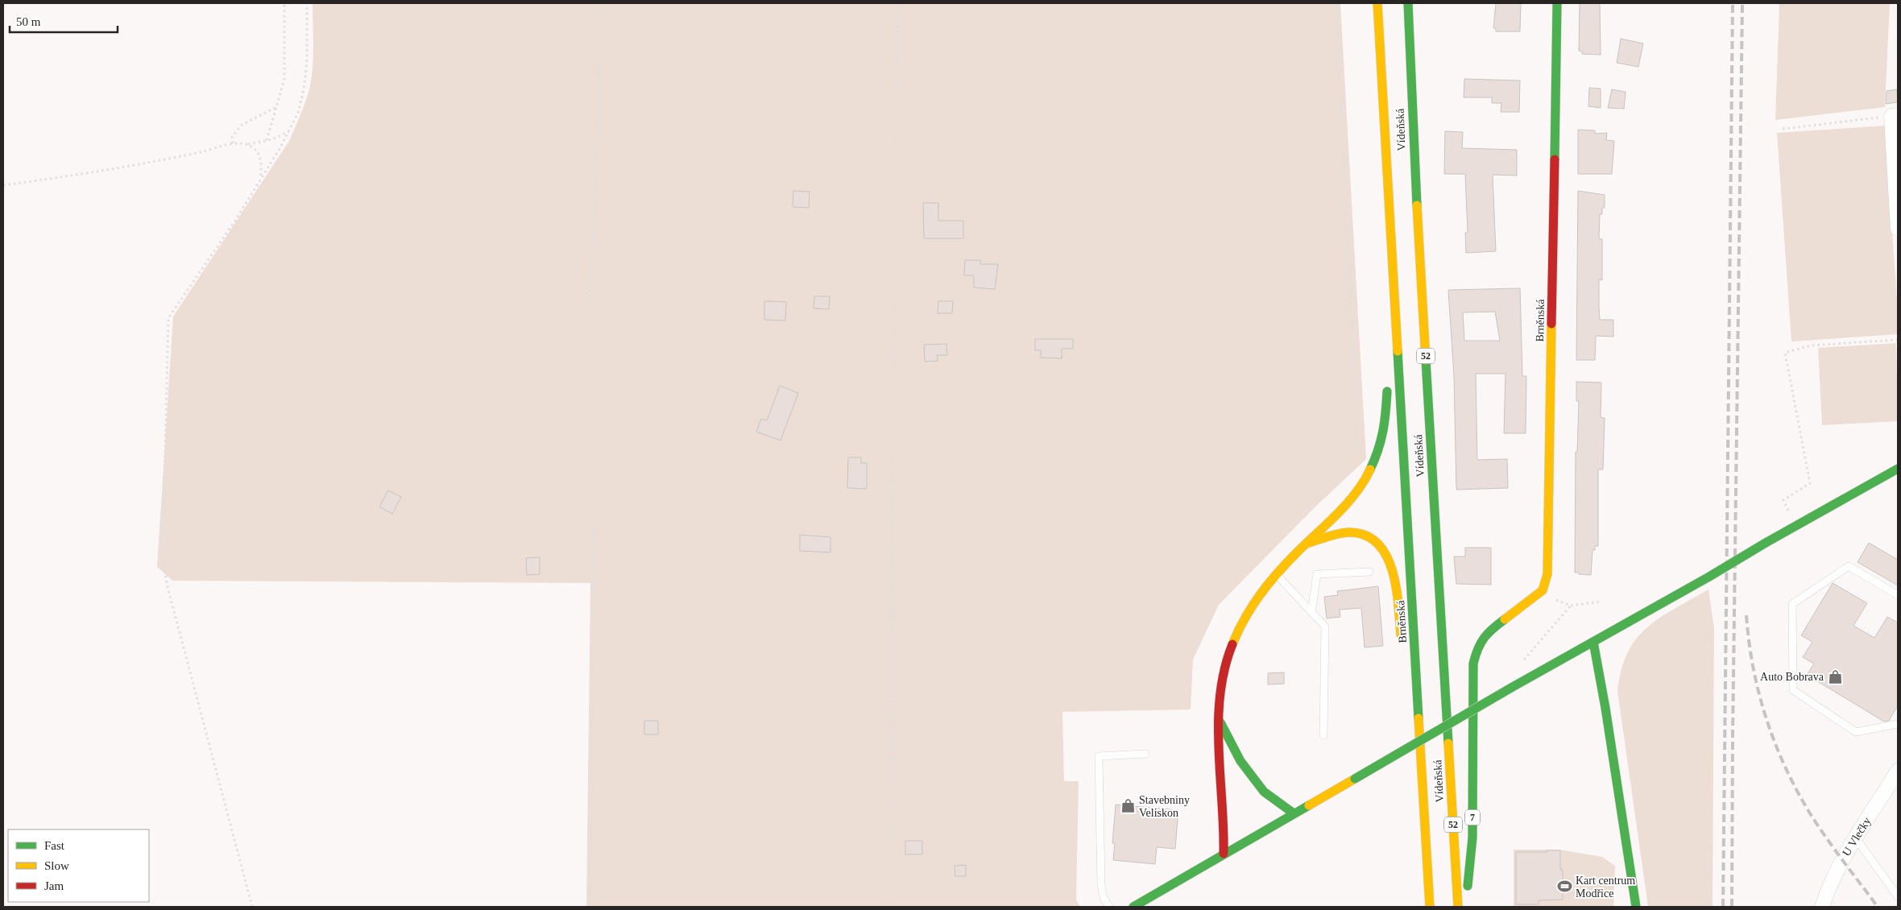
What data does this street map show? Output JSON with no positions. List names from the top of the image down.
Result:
{
  "streets": {
    "main road": [
      "Vídeňská",
      "Brněnská",
      "52",
      "7"
    ],
    "street": ["U Vlečky"]
  },
  "crossings": [
    ["Vídeňská", "Brněnská"],
    ["Brněnská", "7"]
  ],
  "places": {
    "shop": ["Auto Bobrava", "Stavebniny Veliskon"],
    "sports": ["Kart centrum Modřice"]
  },
  "legend": ["Fast", "Slow", "Jam"],
  "scale_bar": "50 m"
}
